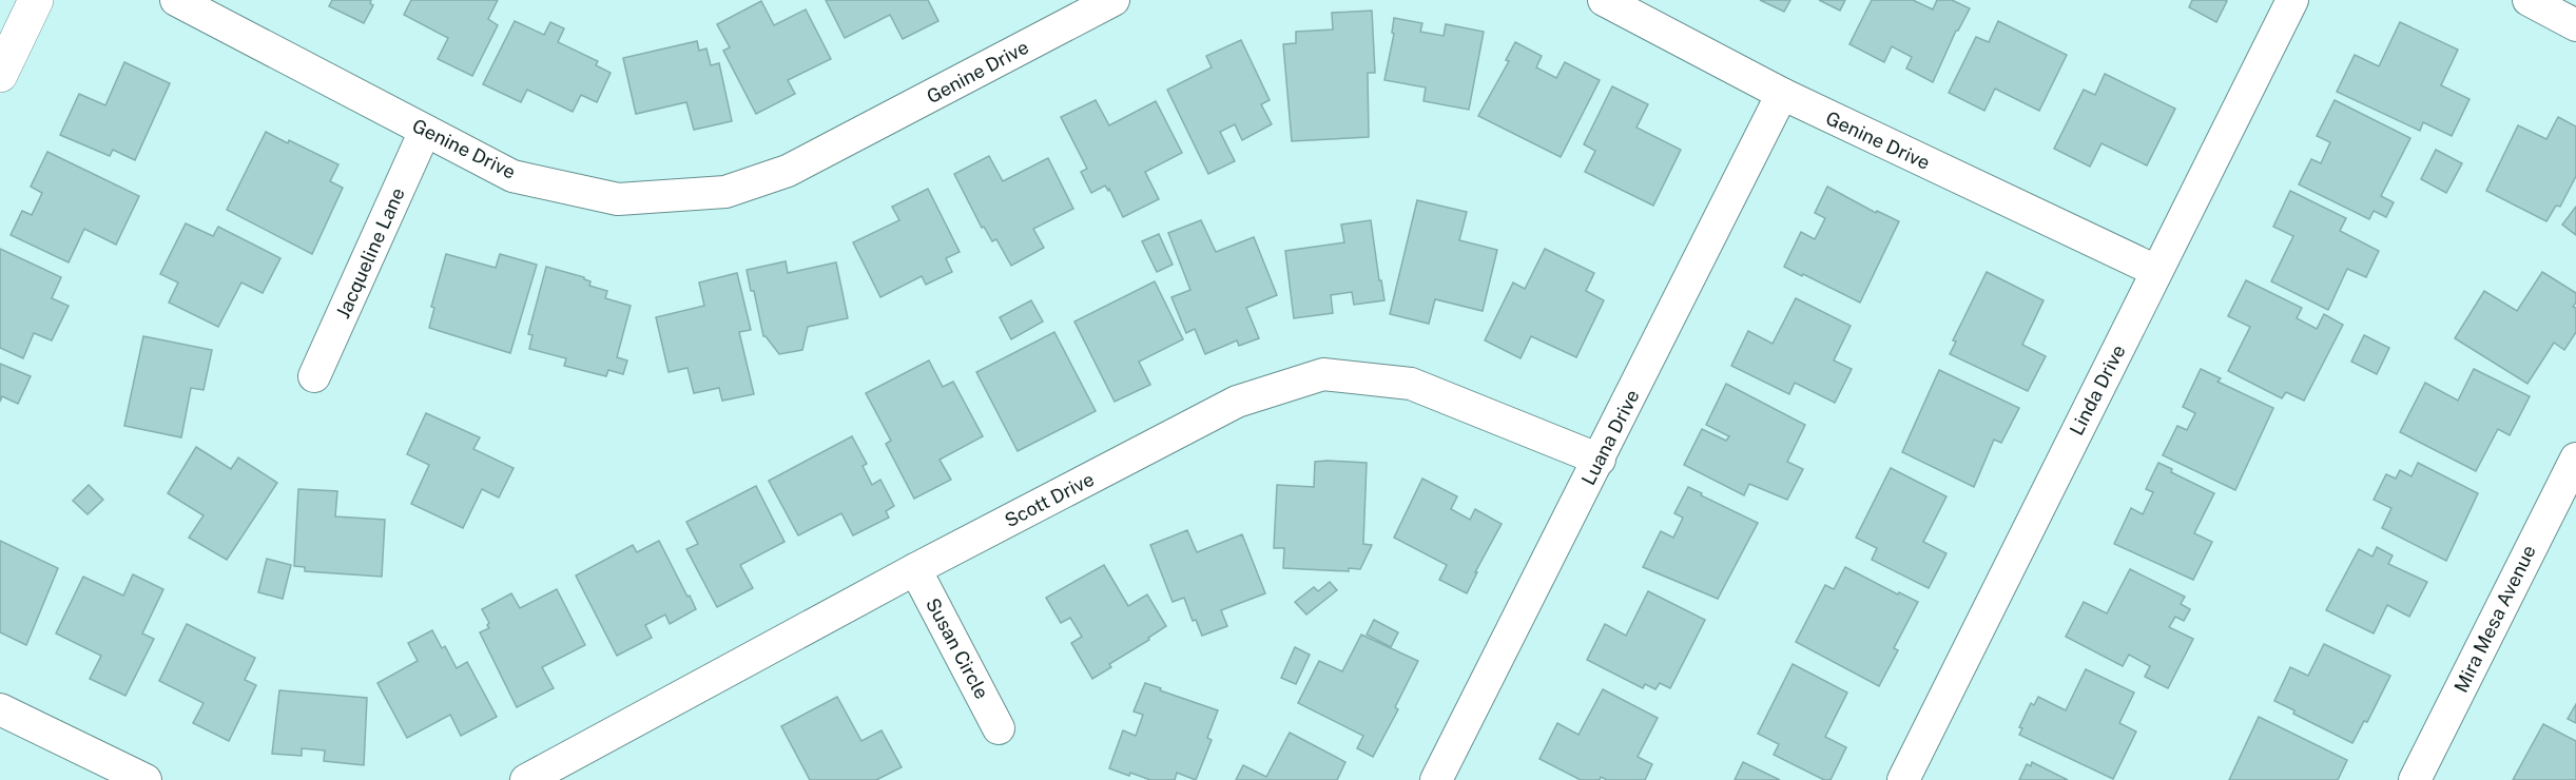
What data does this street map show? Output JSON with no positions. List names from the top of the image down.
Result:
{
  "streets": {
    "street": [
      "Genine Drive",
      "Jacqueline Lane",
      "Linda Drive",
      "Luana Drive",
      "Scott Drive",
      "Mira Mesa Avenue",
      "Susan Circle"
    ]
  },
  "crossings": [
    ["Genine Drive", "Jacqueline Lane"],
    ["Genine Drive", "Linda Drive"],
    ["Genine Drive", "Luana Drive"],
    ["Luana Drive", "Scott Drive"],
    ["Scott Drive", "Susan Circle"]
  ]
}
